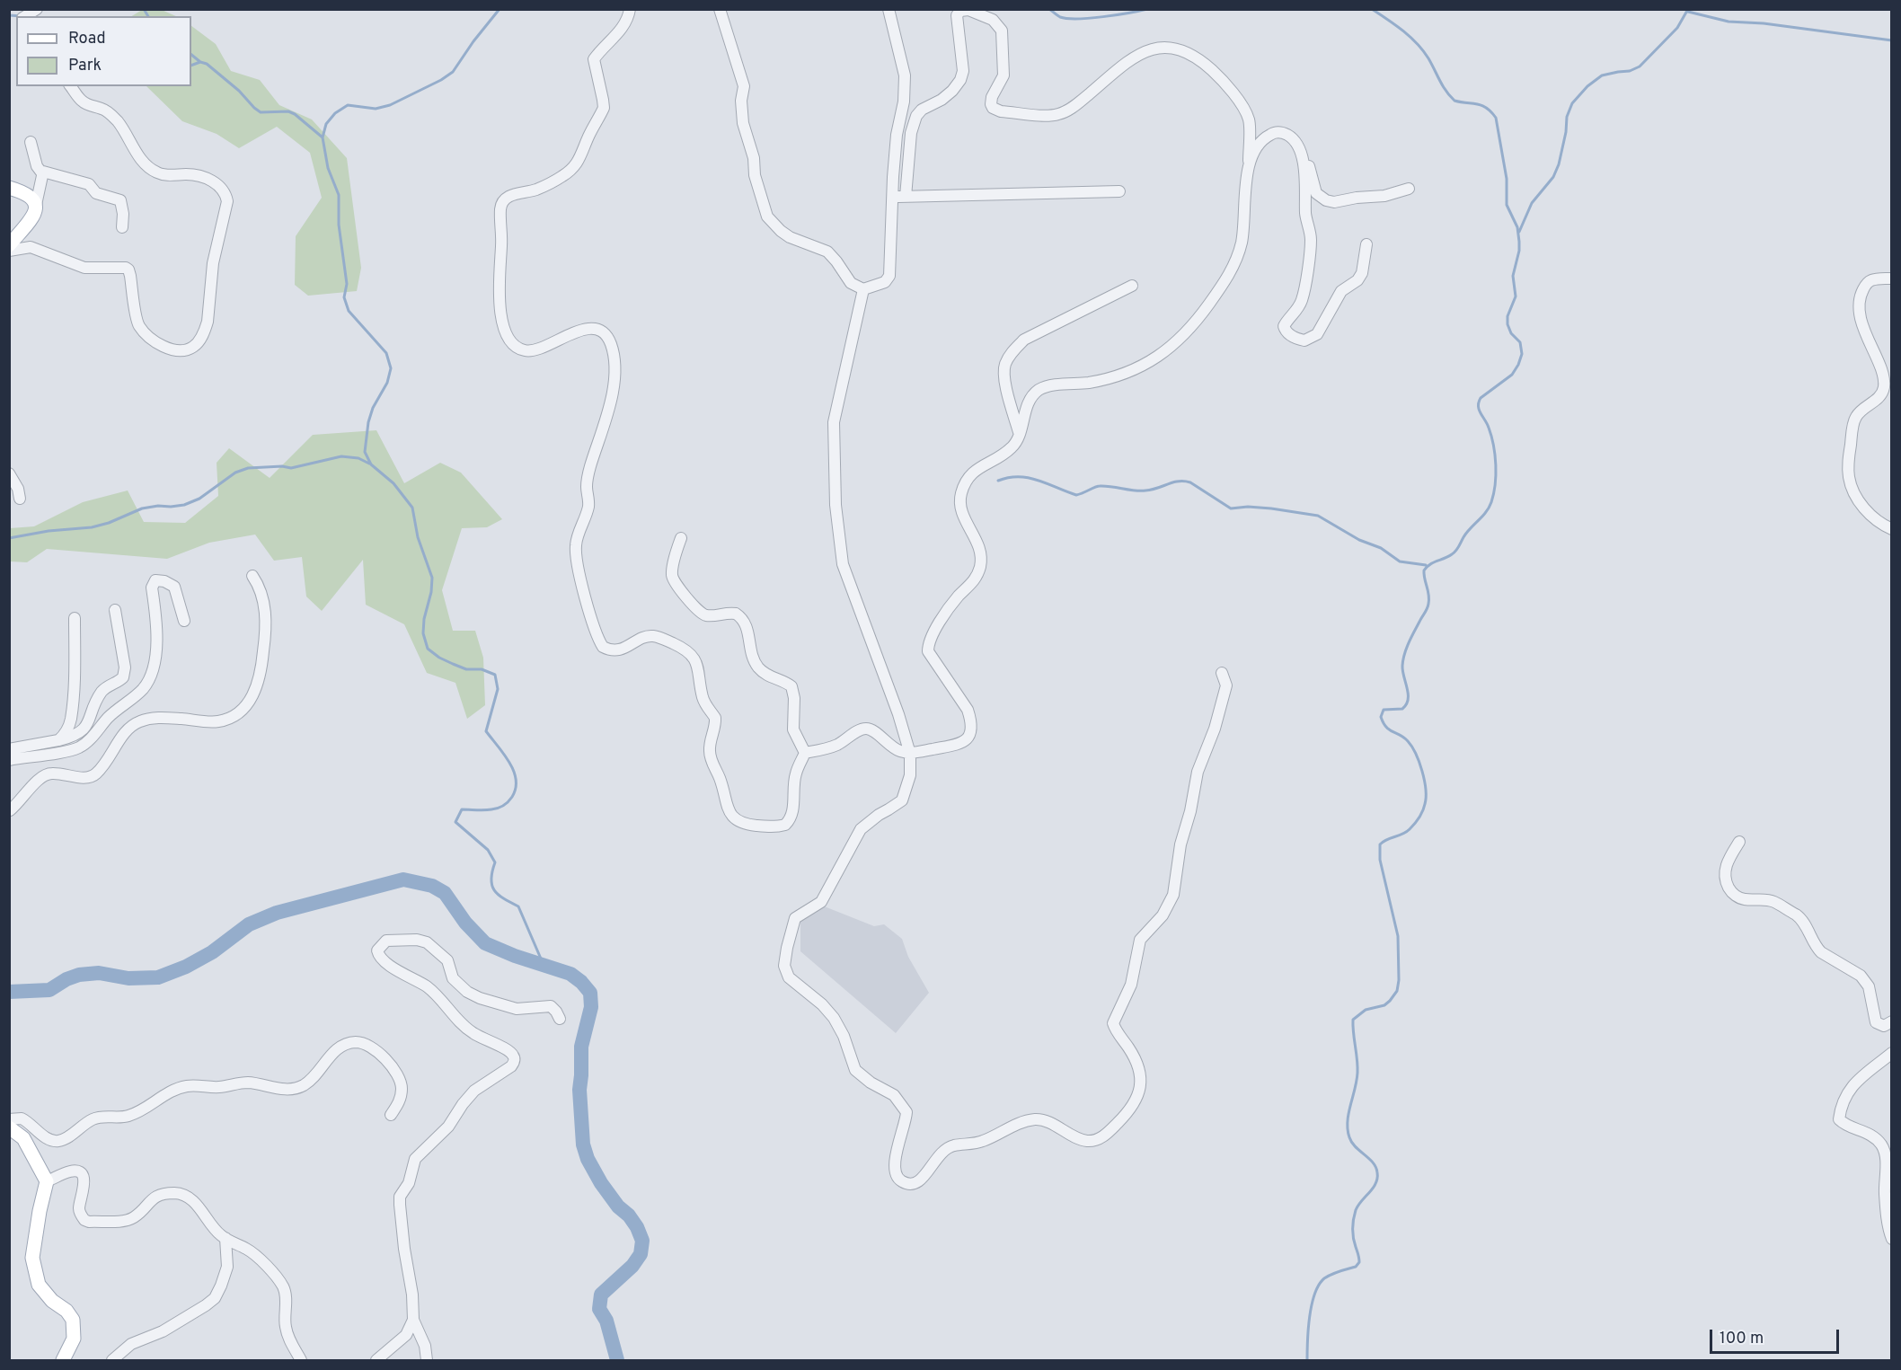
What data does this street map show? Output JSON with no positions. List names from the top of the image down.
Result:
{
  "legend": ["Road", "Park"],
  "scale_bar": "100 m"
}
